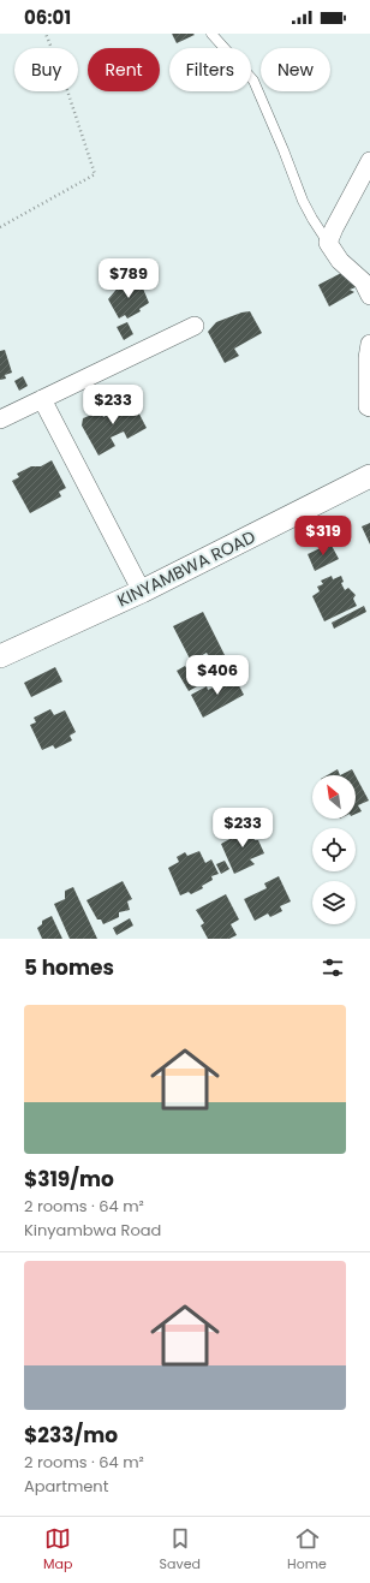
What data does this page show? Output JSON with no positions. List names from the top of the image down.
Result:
{
  "streets": {
    "street": ["KINYAMBWA ROAD"]
  },
  "north": "top left",
  "page": {
    "status": "06:01",
    "chip": [
      "Buy",
      "Rent",
      "Filters",
      "New"
    ],
    "price": [
      "$789",
      "$233",
      "$319",
      "$406",
      "$233"
    ],
    "heading": "5 homes",
    "list": [
      {
        "name": "$319/mo",
        "note": "2 rooms · 64 m² · Kinyambwa Road"
      },
      {
        "name": "$233/mo",
        "note": "2 rooms · 64 m² · Apartment"
      }
    ],
    "tabs": ["Map", "Saved", "Home"]
  }
}
